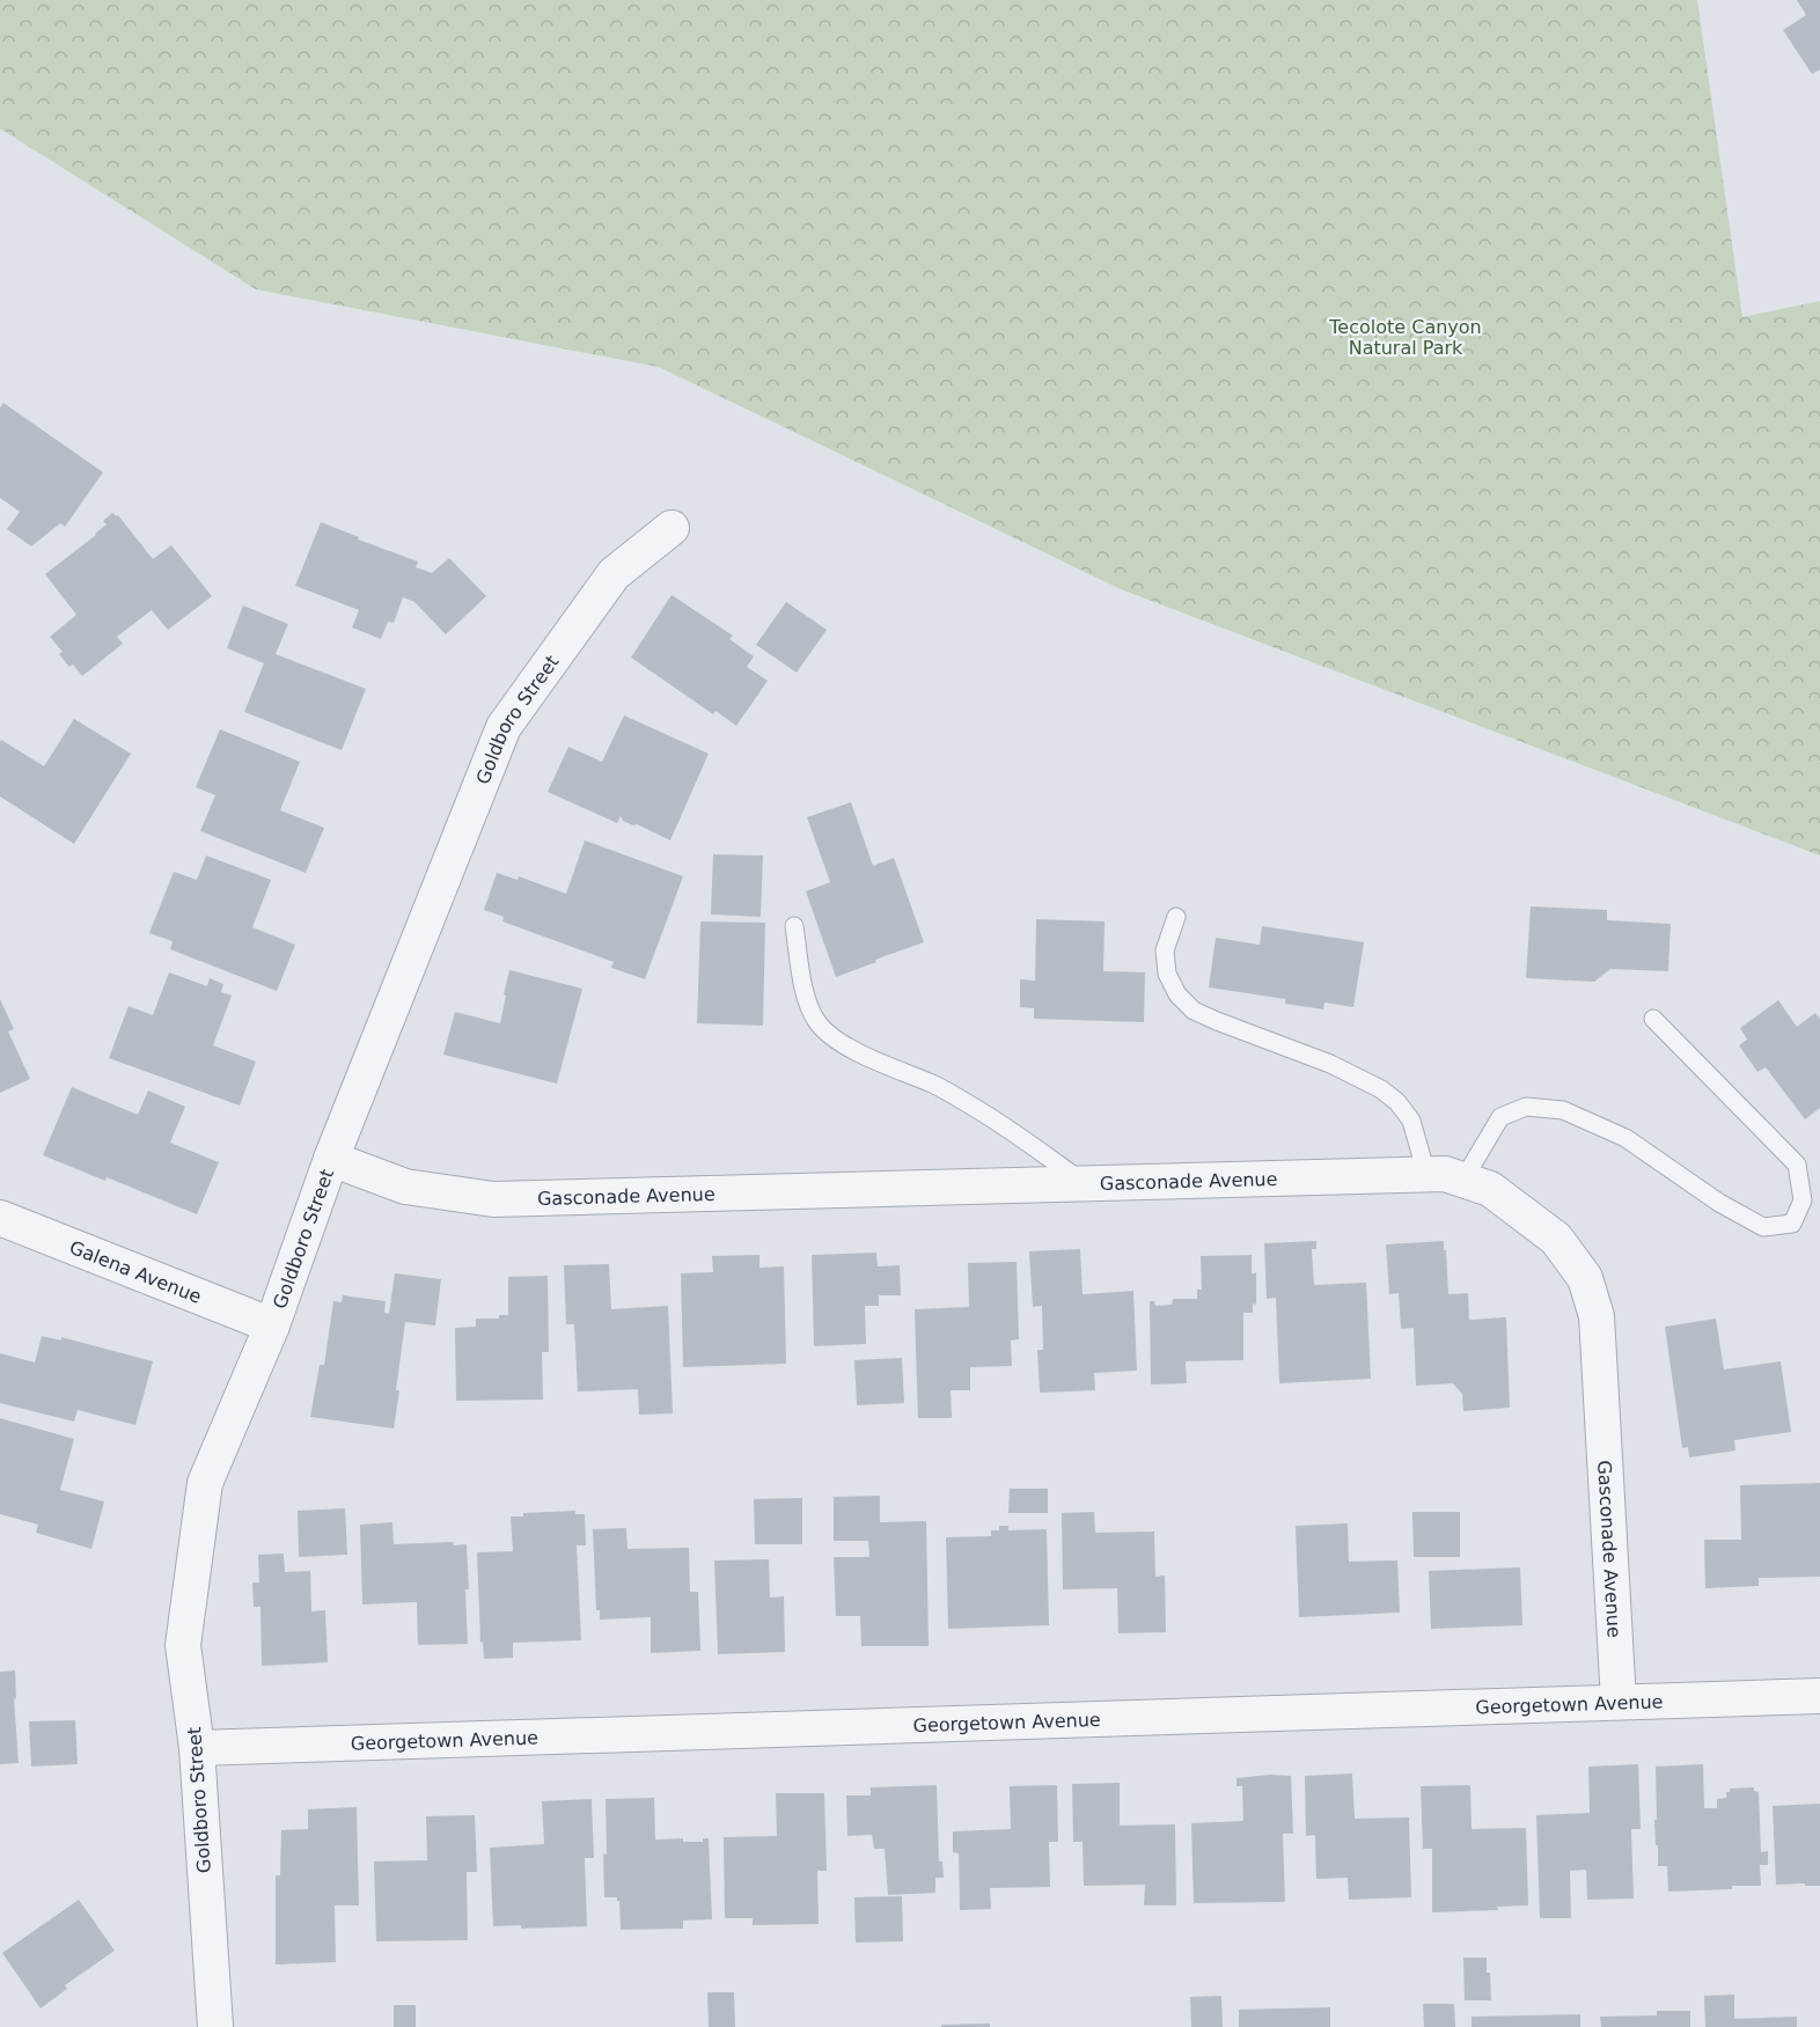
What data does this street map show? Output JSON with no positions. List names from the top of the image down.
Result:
{
  "streets": {
    "street": [
      "Goldboro Street",
      "Gasconade Avenue",
      "Galena Avenue",
      "Georgetown Avenue"
    ]
  },
  "crossings": [
    ["Goldboro Street", "Gasconade Avenue"],
    ["Goldboro Street", "Galena Avenue"],
    ["Goldboro Street", "Georgetown Avenue"],
    ["Gasconade Avenue", "Georgetown Avenue"]
  ],
  "parks": ["Tecolote Canyon Natural Park"]
}
